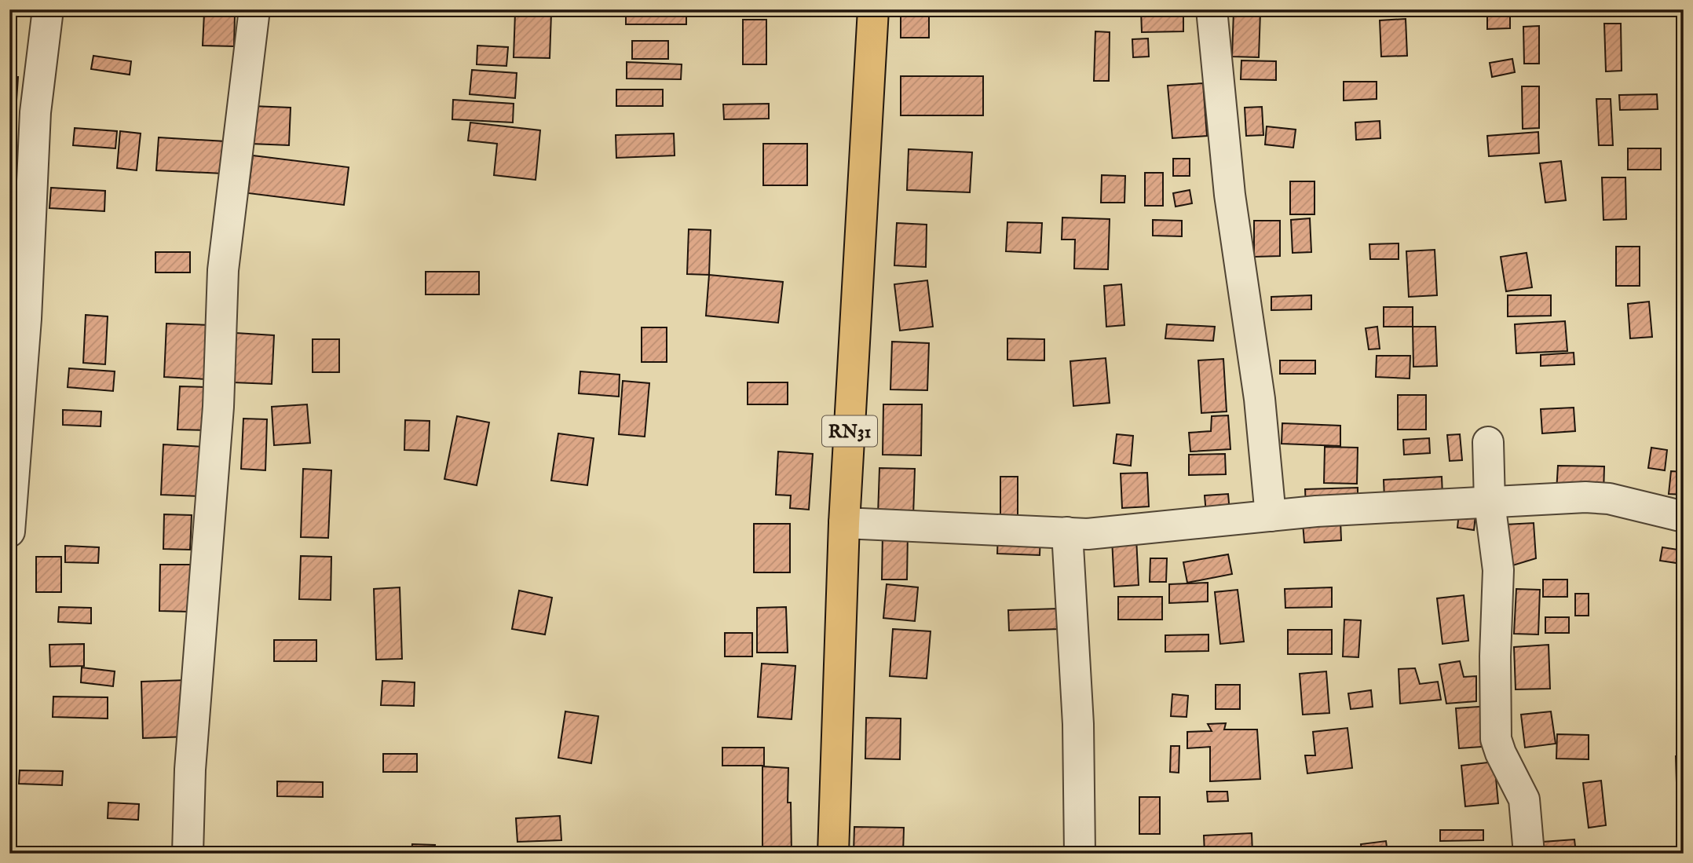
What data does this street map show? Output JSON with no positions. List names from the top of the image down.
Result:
{
  "streets": {
    "main road": ["RN31"]
  }
}
